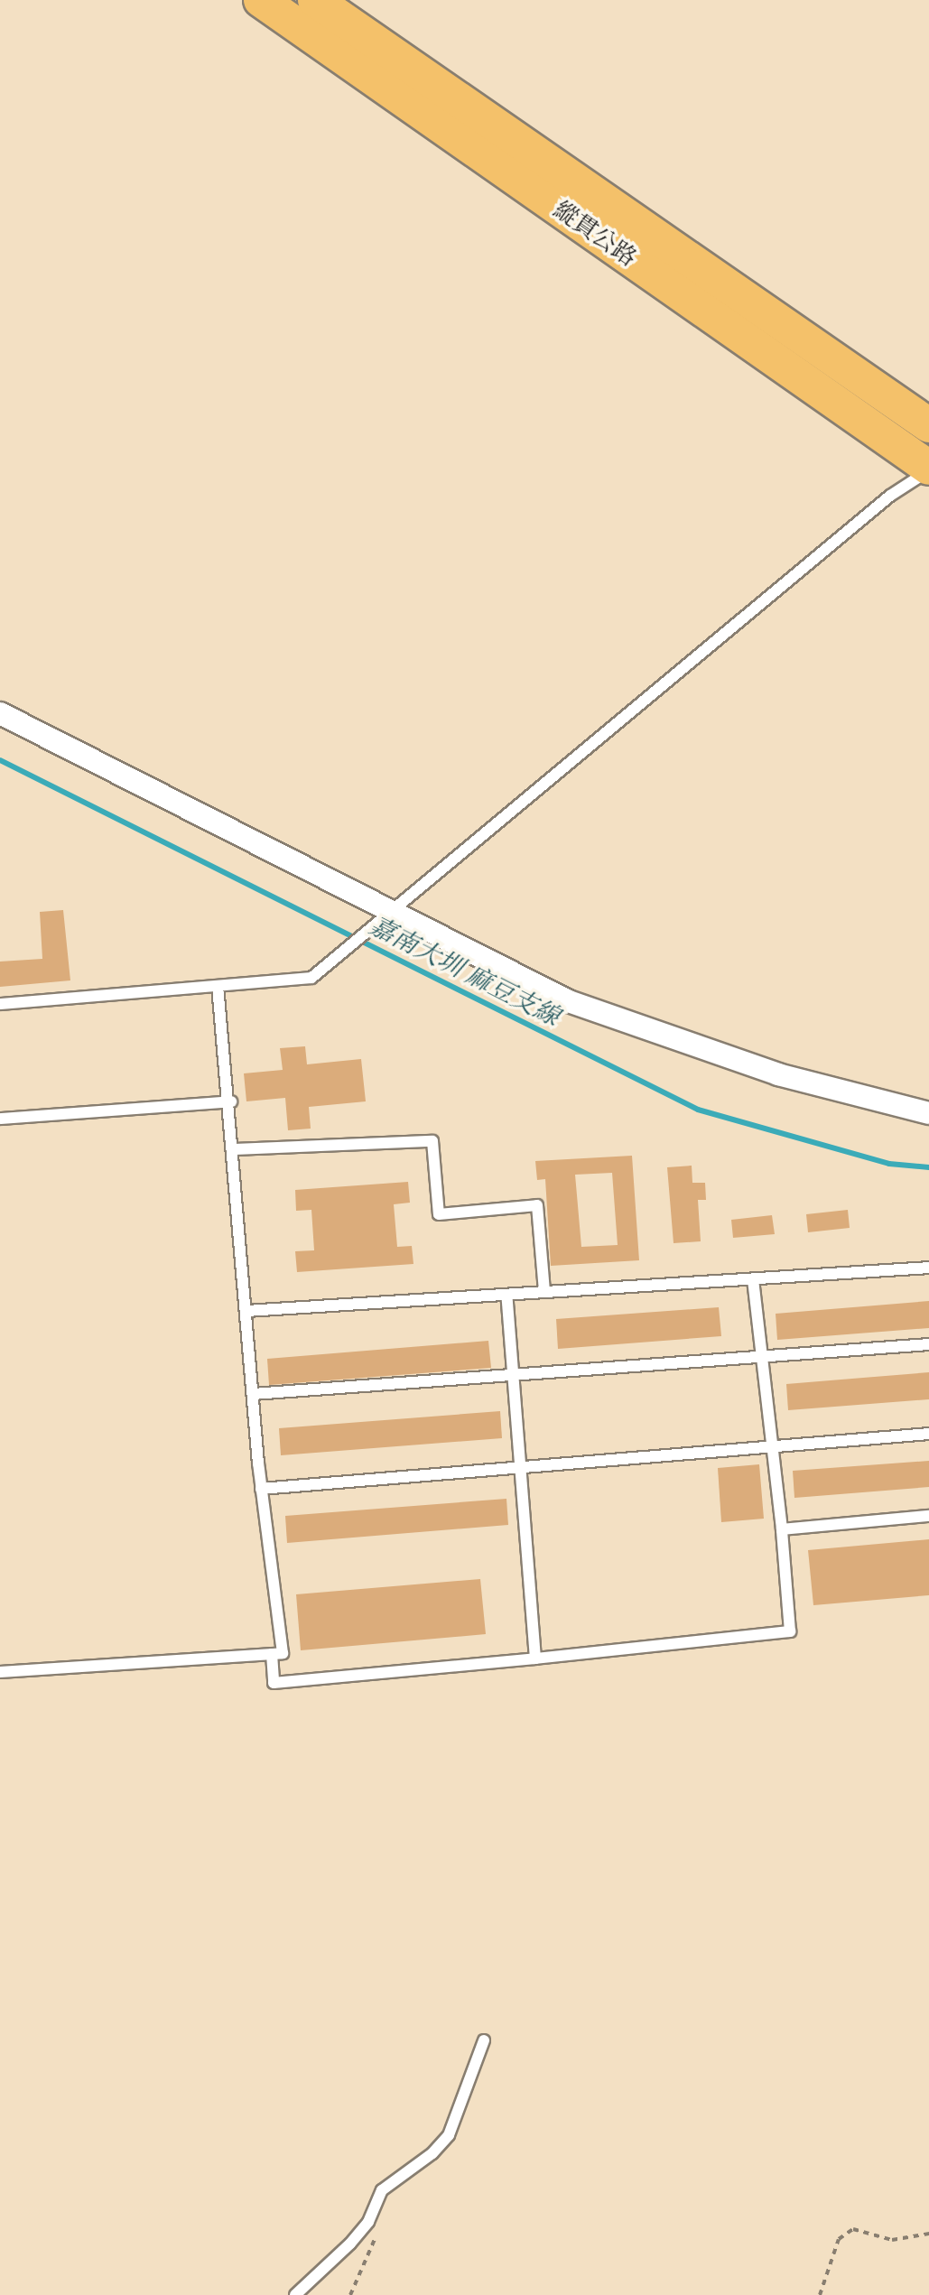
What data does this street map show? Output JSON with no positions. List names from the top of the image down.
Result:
{
  "streets": {
    "main road": ["縱貫公路"]
  },
  "water": ["嘉南大圳 麻豆支線"]
}
